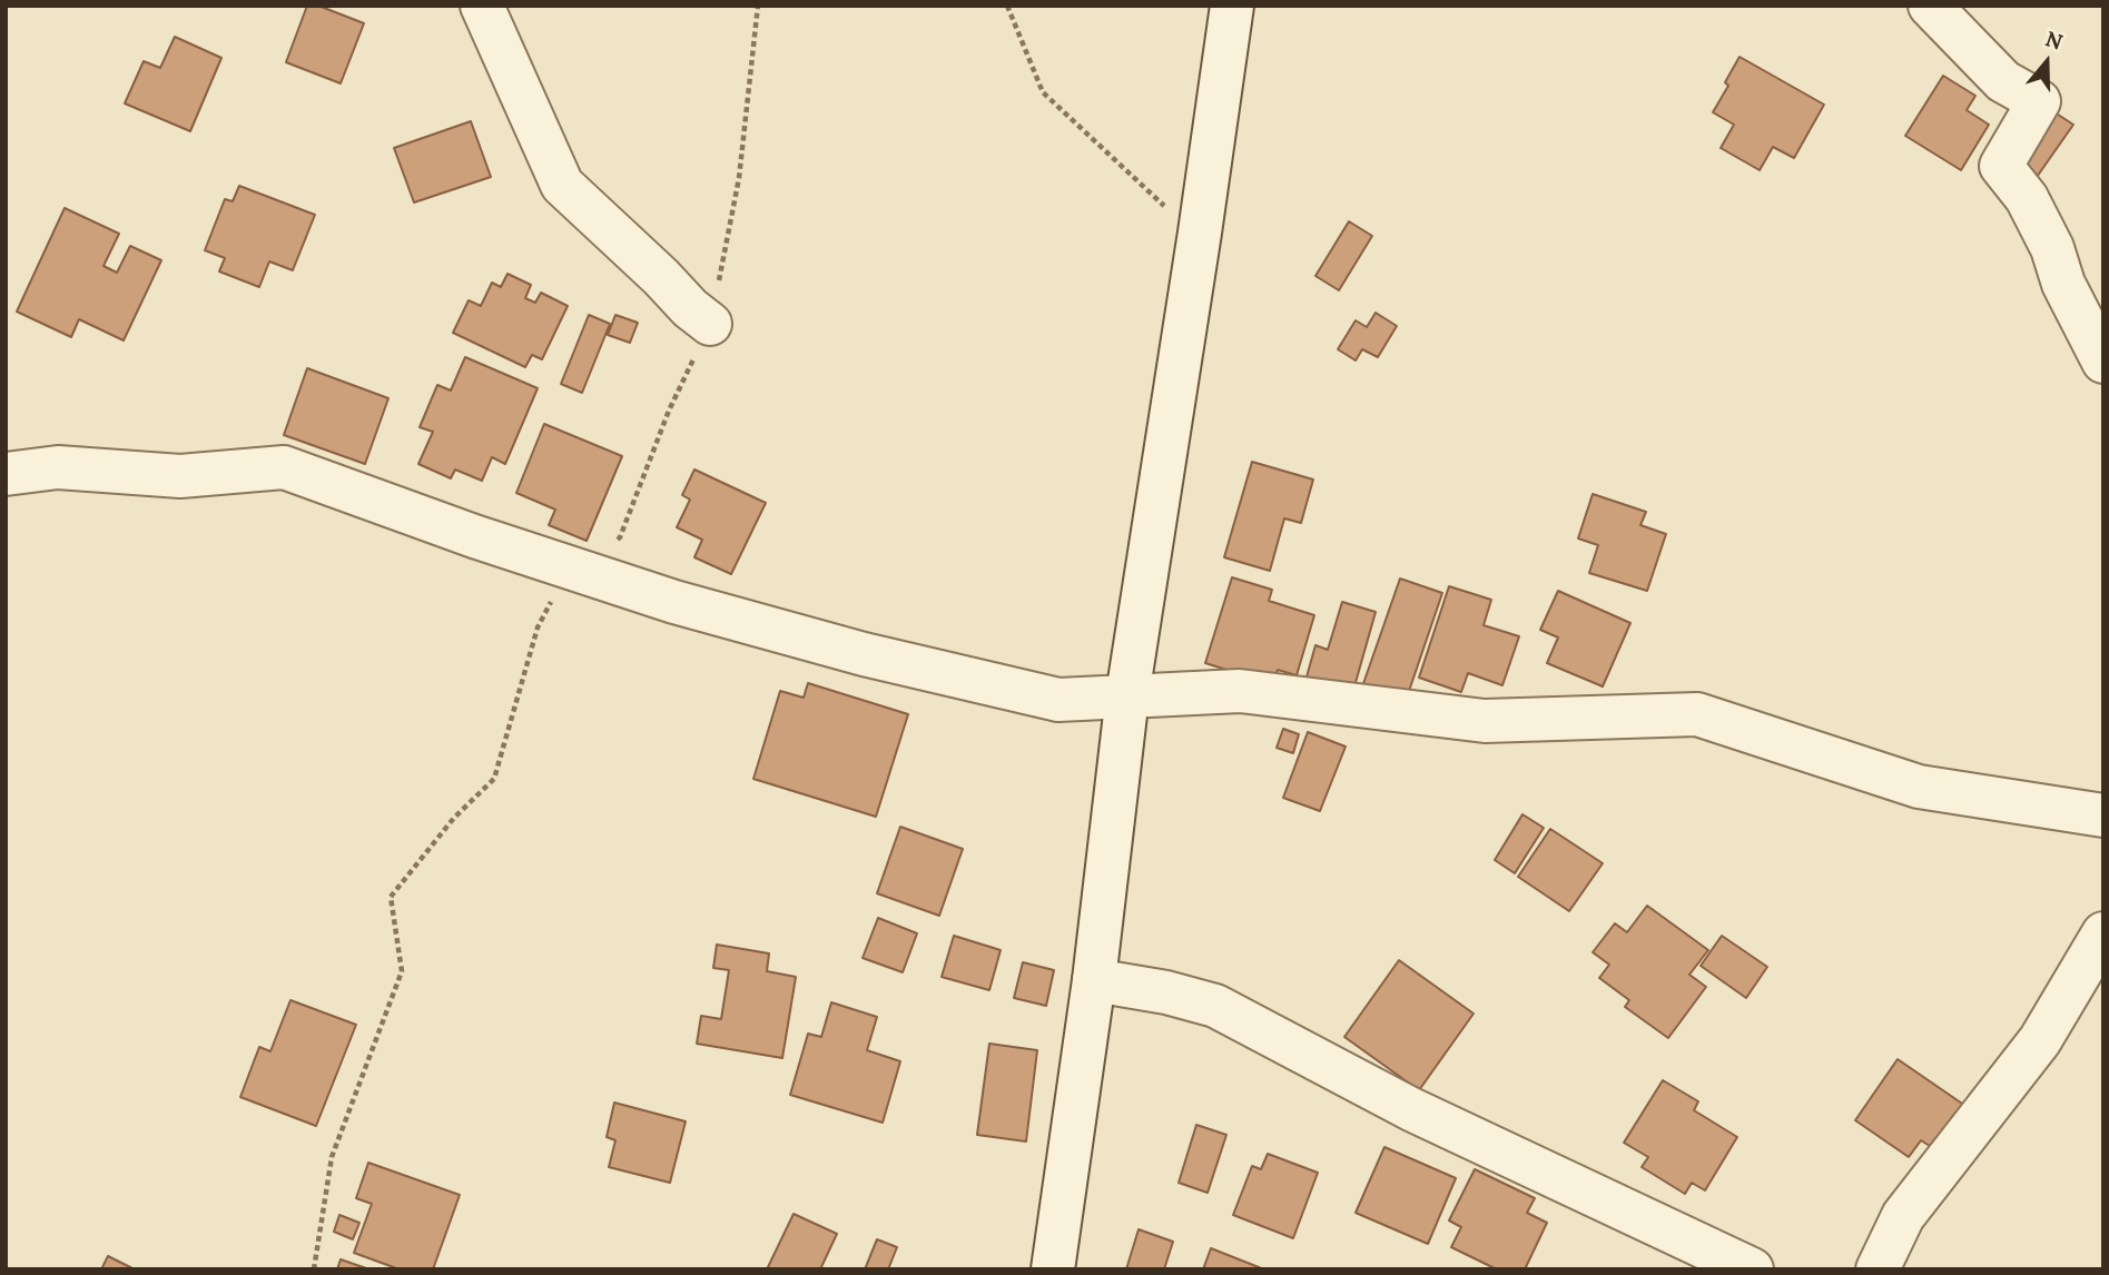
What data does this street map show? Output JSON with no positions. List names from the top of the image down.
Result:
{
  "north": "top"
}
